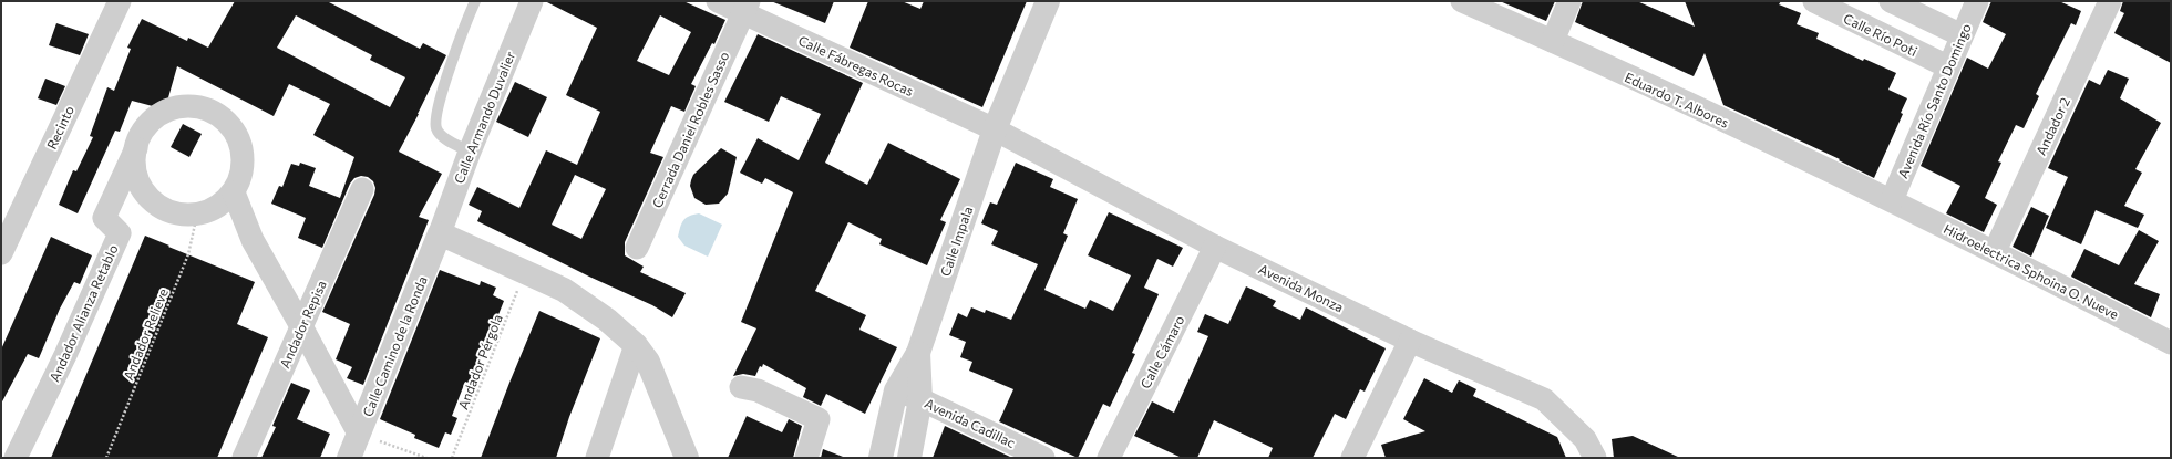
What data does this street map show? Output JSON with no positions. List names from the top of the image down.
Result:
{
  "streets": {
    "street": [
      "Calle Río Poti",
      "Calle Fábregas Rocas",
      "Eduardo T. Albores",
      "Avenida Río Santo Domingo",
      "Calle Armando Duvalier",
      "Andador 2",
      "Recinto",
      "Cerrada Daniel Robles Sasso",
      "Calle Impala",
      "Hidroelectrica Sphoina O. Nueve",
      "Avenida Monza",
      "Andador Alianza Retablo",
      "Andador Repisa",
      "Calle Camino de la Ronda",
      "Calle Cámaro",
      "Avenida Cadillac"
    ],
    "path": ["Andador Relieve", "Andador Pérgola"]
  },
  "crossings": [
    ["Calle Río Poti", "Avenida Río Santo Domingo"],
    ["Calle Fábregas Rocas", "Cerrada Daniel Robles Sasso"],
    ["Calle Fábregas Rocas", "Calle Impala"],
    ["Calle Fábregas Rocas", "Avenida Monza"],
    ["Eduardo T. Albores", "Avenida Río Santo Domingo"],
    ["Eduardo T. Albores", "Hidroelectrica Sphoina O. Nueve"],
    ["Avenida Río Santo Domingo", "Hidroelectrica Sphoina O. Nueve"],
    ["Calle Armando Duvalier", "Calle Camino de la Ronda"],
    ["Andador 2", "Hidroelectrica Sphoina O. Nueve"],
    ["Calle Impala", "Avenida Monza"],
    ["Calle Impala", "Avenida Cadillac"],
    ["Avenida Monza", "Calle Cámaro"],
    ["Andador Alianza Retablo", "Andador Relieve"]
  ]
}
